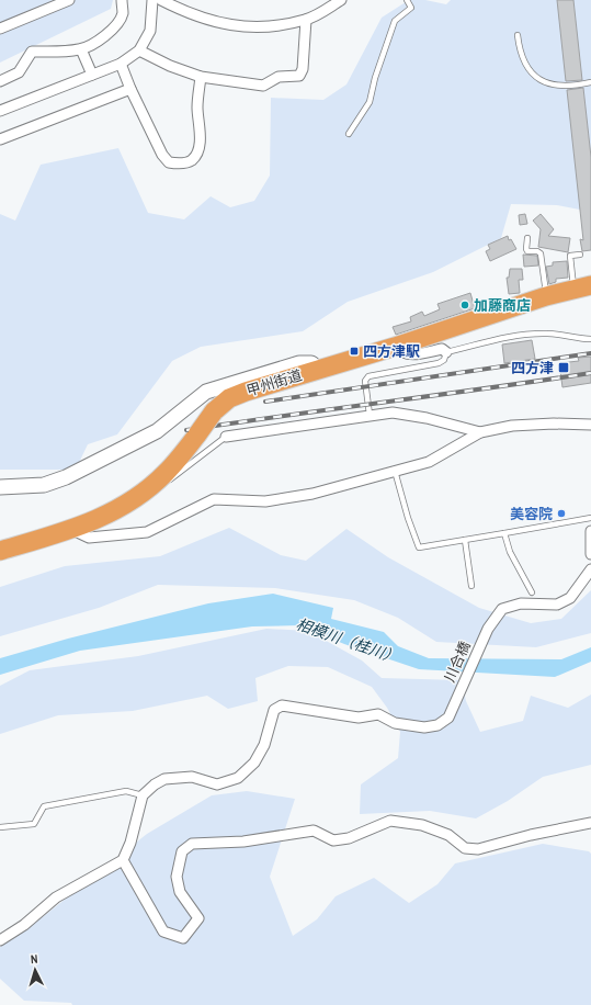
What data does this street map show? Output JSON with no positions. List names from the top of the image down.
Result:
{
  "streets": {
    "highway": ["甲州街道"],
    "street": ["川合橋"]
  },
  "water": ["相模川（桂川）"],
  "places": {
    "other": ["加藤商店", "美容院"],
    "transit": ["四方津駅", "四方津"]
  },
  "north": "top"
}
